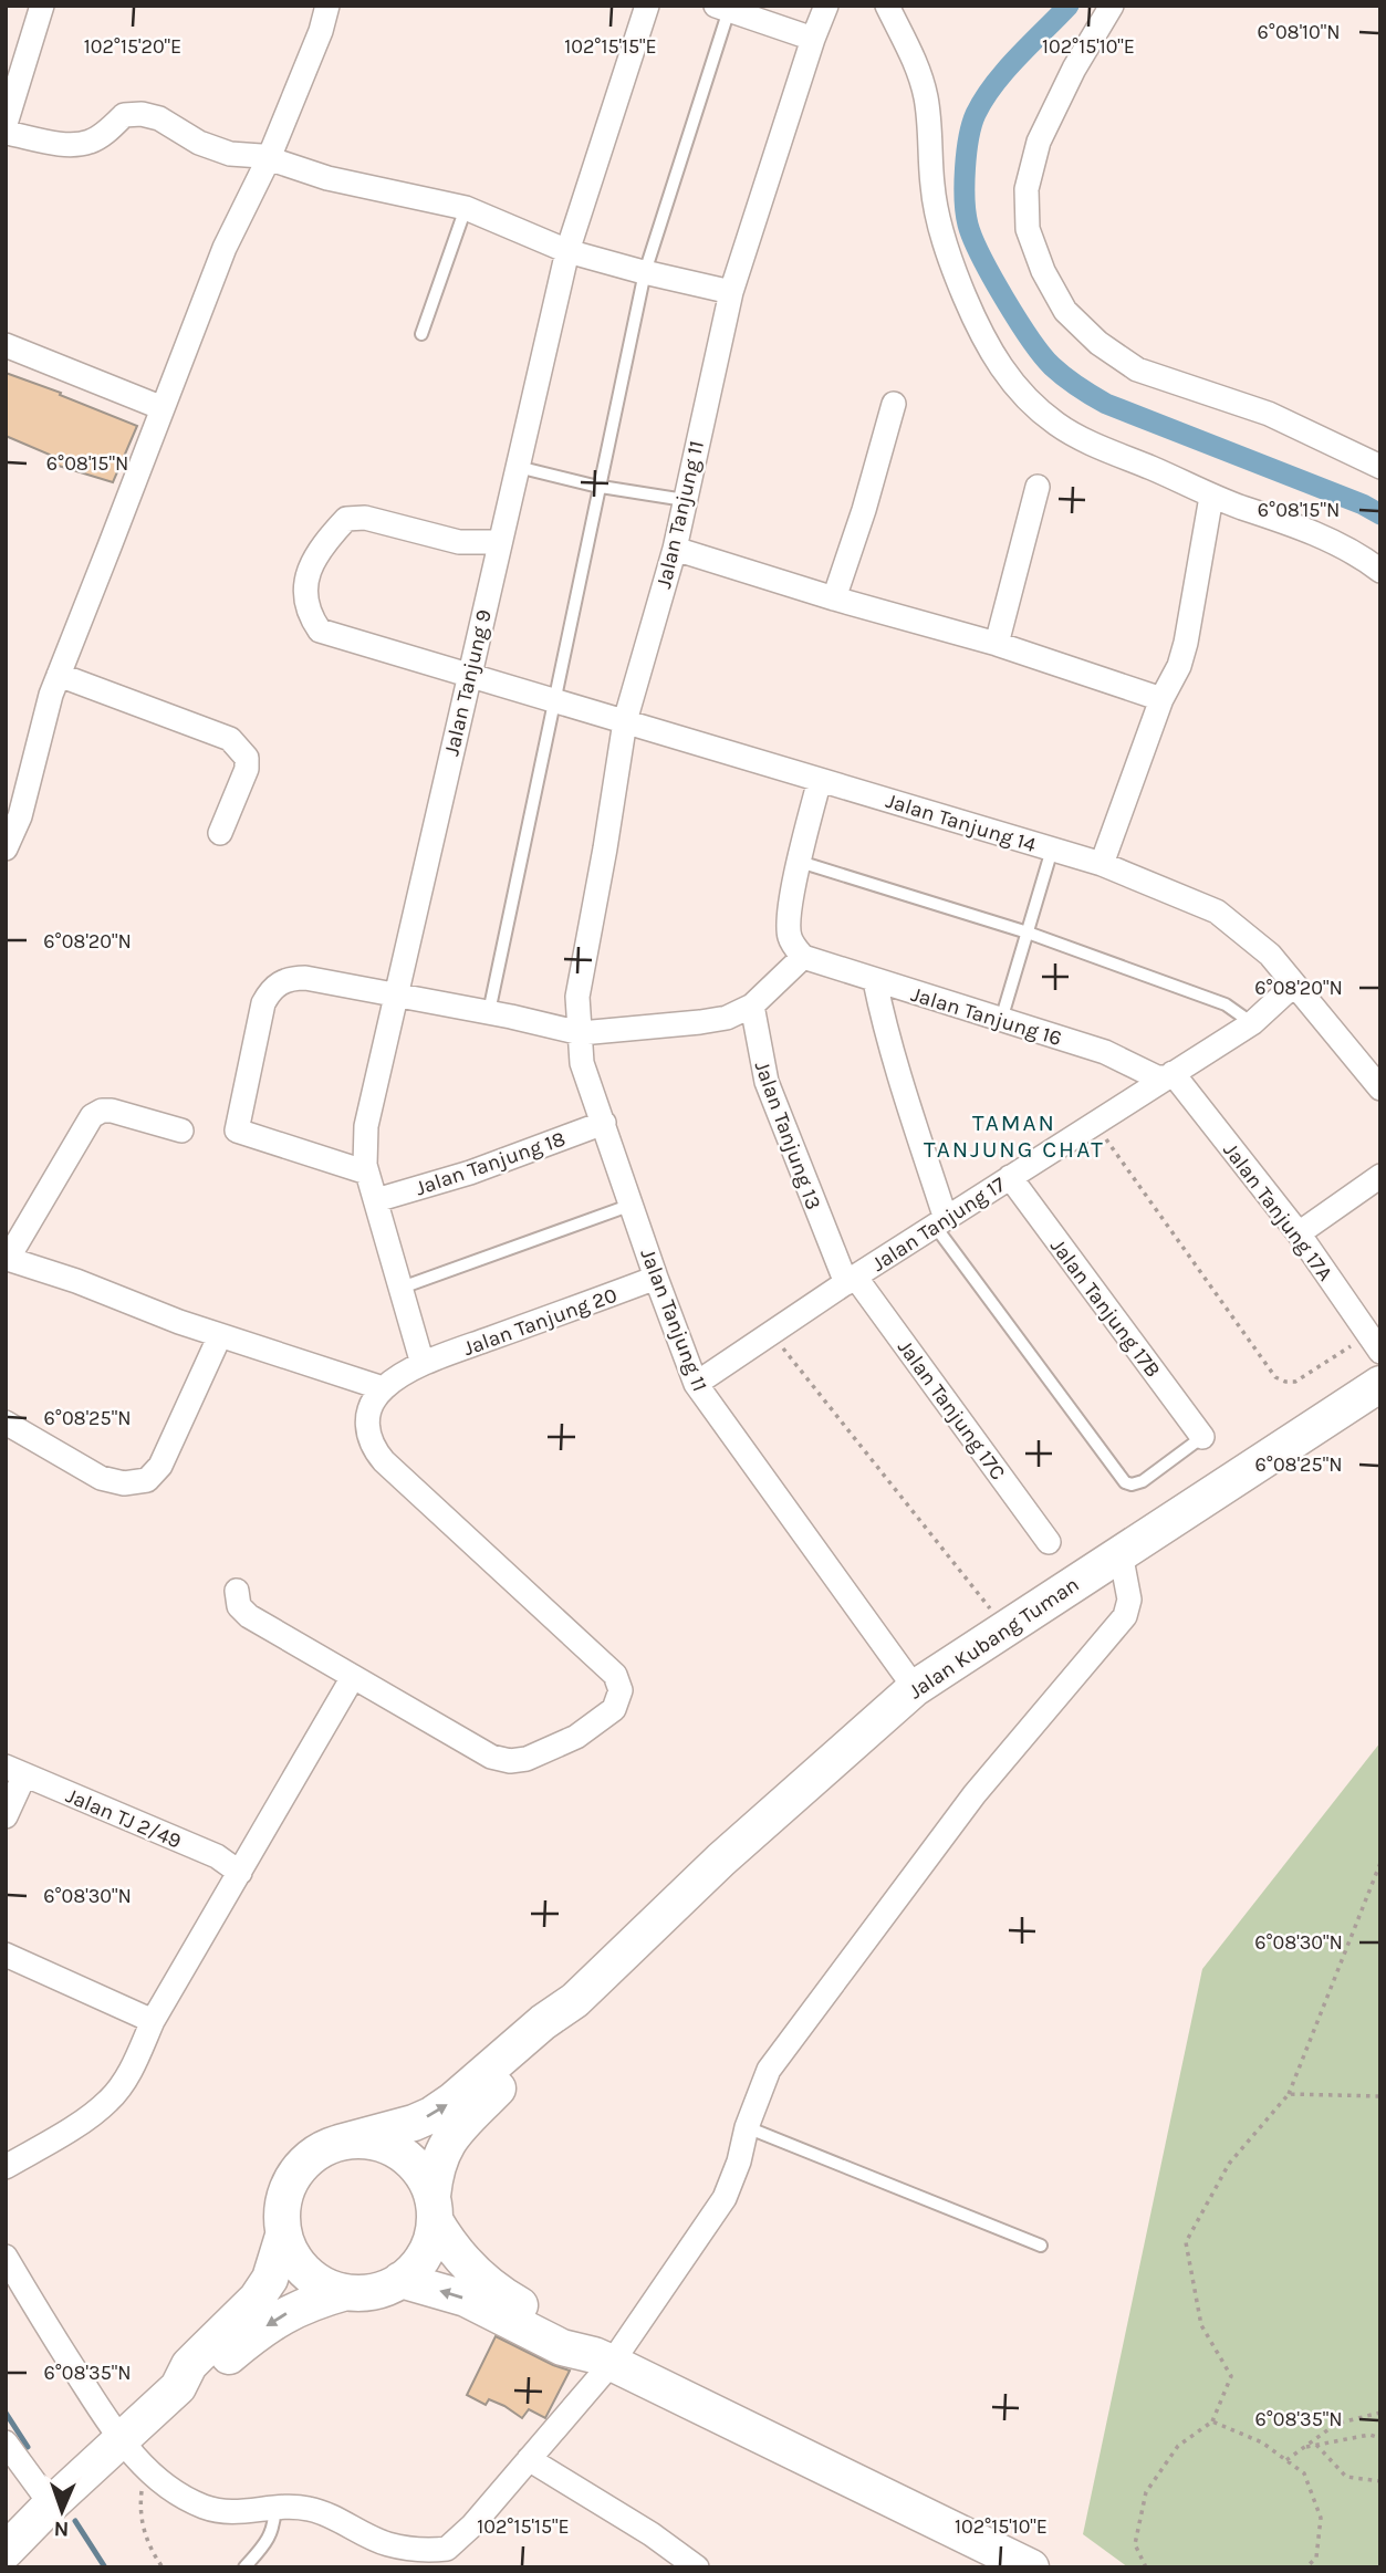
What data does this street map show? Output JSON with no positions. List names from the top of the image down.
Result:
{
  "streets": {
    "main road": ["Jalan Kubang Tuman"],
    "street": [
      "Jalan Tanjung 11",
      "Jalan Tanjung 9",
      "Jalan Tanjung 14",
      "Jalan Tanjung 16",
      "Jalan Tanjung 13",
      "Jalan Tanjung 18",
      "Jalan Tanjung 17A",
      "Jalan Tanjung 17",
      "Jalan Tanjung 17B",
      "Jalan Tanjung 20",
      "Jalan Tanjung 17C",
      "Jalan TJ 2/49"
    ]
  },
  "crossings": [
    ["Jalan Tanjung 11", "Jalan Tanjung 14"],
    ["Jalan Tanjung 11", "Jalan Tanjung 18"],
    ["Jalan Tanjung 11", "Jalan Tanjung 17"],
    ["Jalan Tanjung 11", "Jalan Tanjung 20"],
    ["Jalan Tanjung 11", "Jalan Kubang Tuman"],
    ["Jalan Tanjung 9", "Jalan Tanjung 14"],
    ["Jalan Tanjung 9", "Jalan Tanjung 18"],
    ["Jalan Tanjung 9", "Jalan Tanjung 20"],
    ["Jalan Tanjung 14", "Jalan Tanjung 17"],
    ["Jalan Tanjung 16", "Jalan Tanjung 17A"],
    ["Jalan Tanjung 16", "Jalan Tanjung 17"],
    ["Jalan Tanjung 13", "Jalan Tanjung 17"],
    ["Jalan Tanjung 13", "Jalan Tanjung 17C"],
    ["Jalan Tanjung 17A", "Jalan Tanjung 17"],
    ["Jalan Tanjung 17", "Jalan Tanjung 17B"],
    ["Jalan Tanjung 17", "Jalan Tanjung 17C"]
  ],
  "districts": ["TAMAN TANJUNG CHAT"],
  "north": "bottom",
  "coordinates": [
    "6°08'10\"N",
    "102°15'20\"E",
    "102°15'15\"E",
    "102°15'10\"E",
    "6°08'15\"N",
    "6°08'20\"N",
    "6°08'25\"N",
    "6°08'30\"N",
    "6°08'35\"N"
  ]
}
